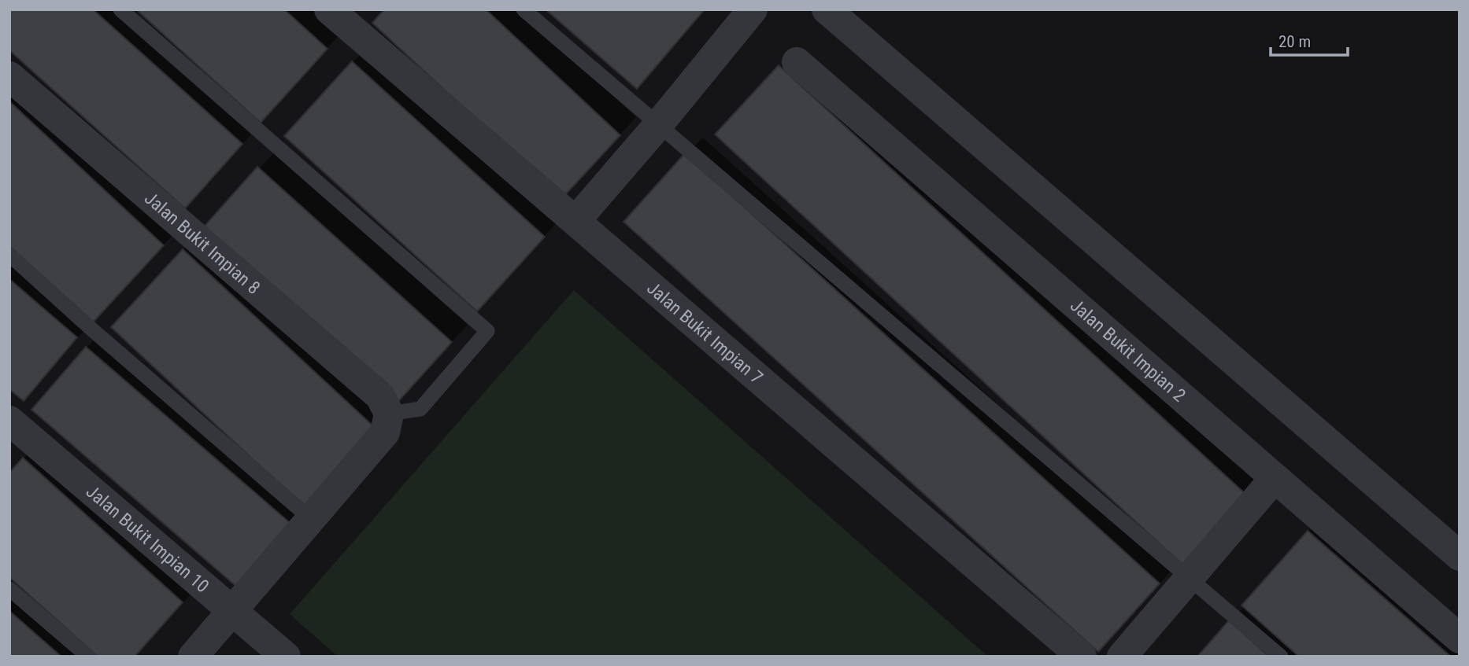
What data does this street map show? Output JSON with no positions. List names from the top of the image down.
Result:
{
  "streets": {
    "street": [
      "Jalan Bukit Impian 8",
      "Jalan Bukit Impian 7",
      "Jalan Bukit Impian 2",
      "Jalan Bukit Impian 10"
    ]
  },
  "scale_bar": "20 m"
}
